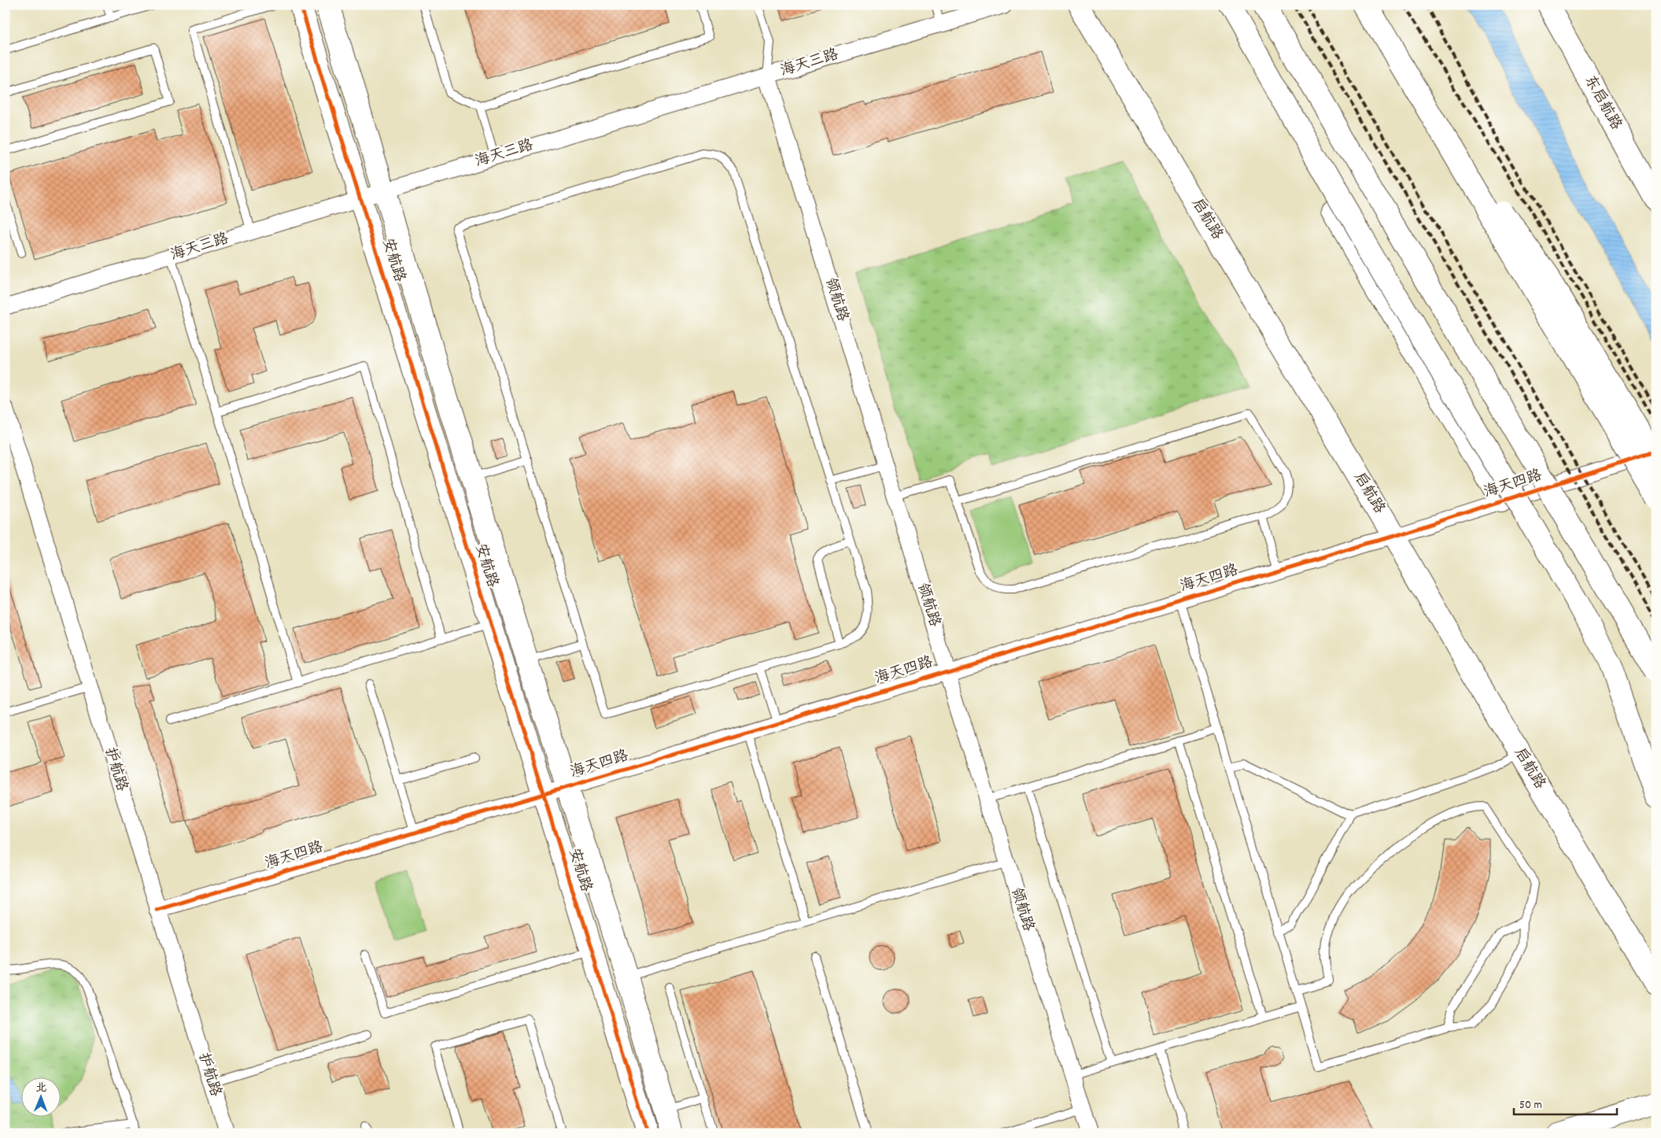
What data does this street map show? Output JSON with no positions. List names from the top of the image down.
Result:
{
  "streets": {
    "main road": ["东启航路", "启航路", "安航路"],
    "street": [
      "海天三路",
      "领航路",
      "海天四路",
      "护航路"
    ]
  },
  "crossings": [
    ["海天三路", "安航路"],
    ["海天三路", "领航路"],
    ["启航路", "海天四路"],
    ["安航路", "海天四路"],
    ["领航路", "海天四路"],
    ["海天四路", "护航路"]
  ],
  "scale_bar": "50 m",
  "north": "top"
}
